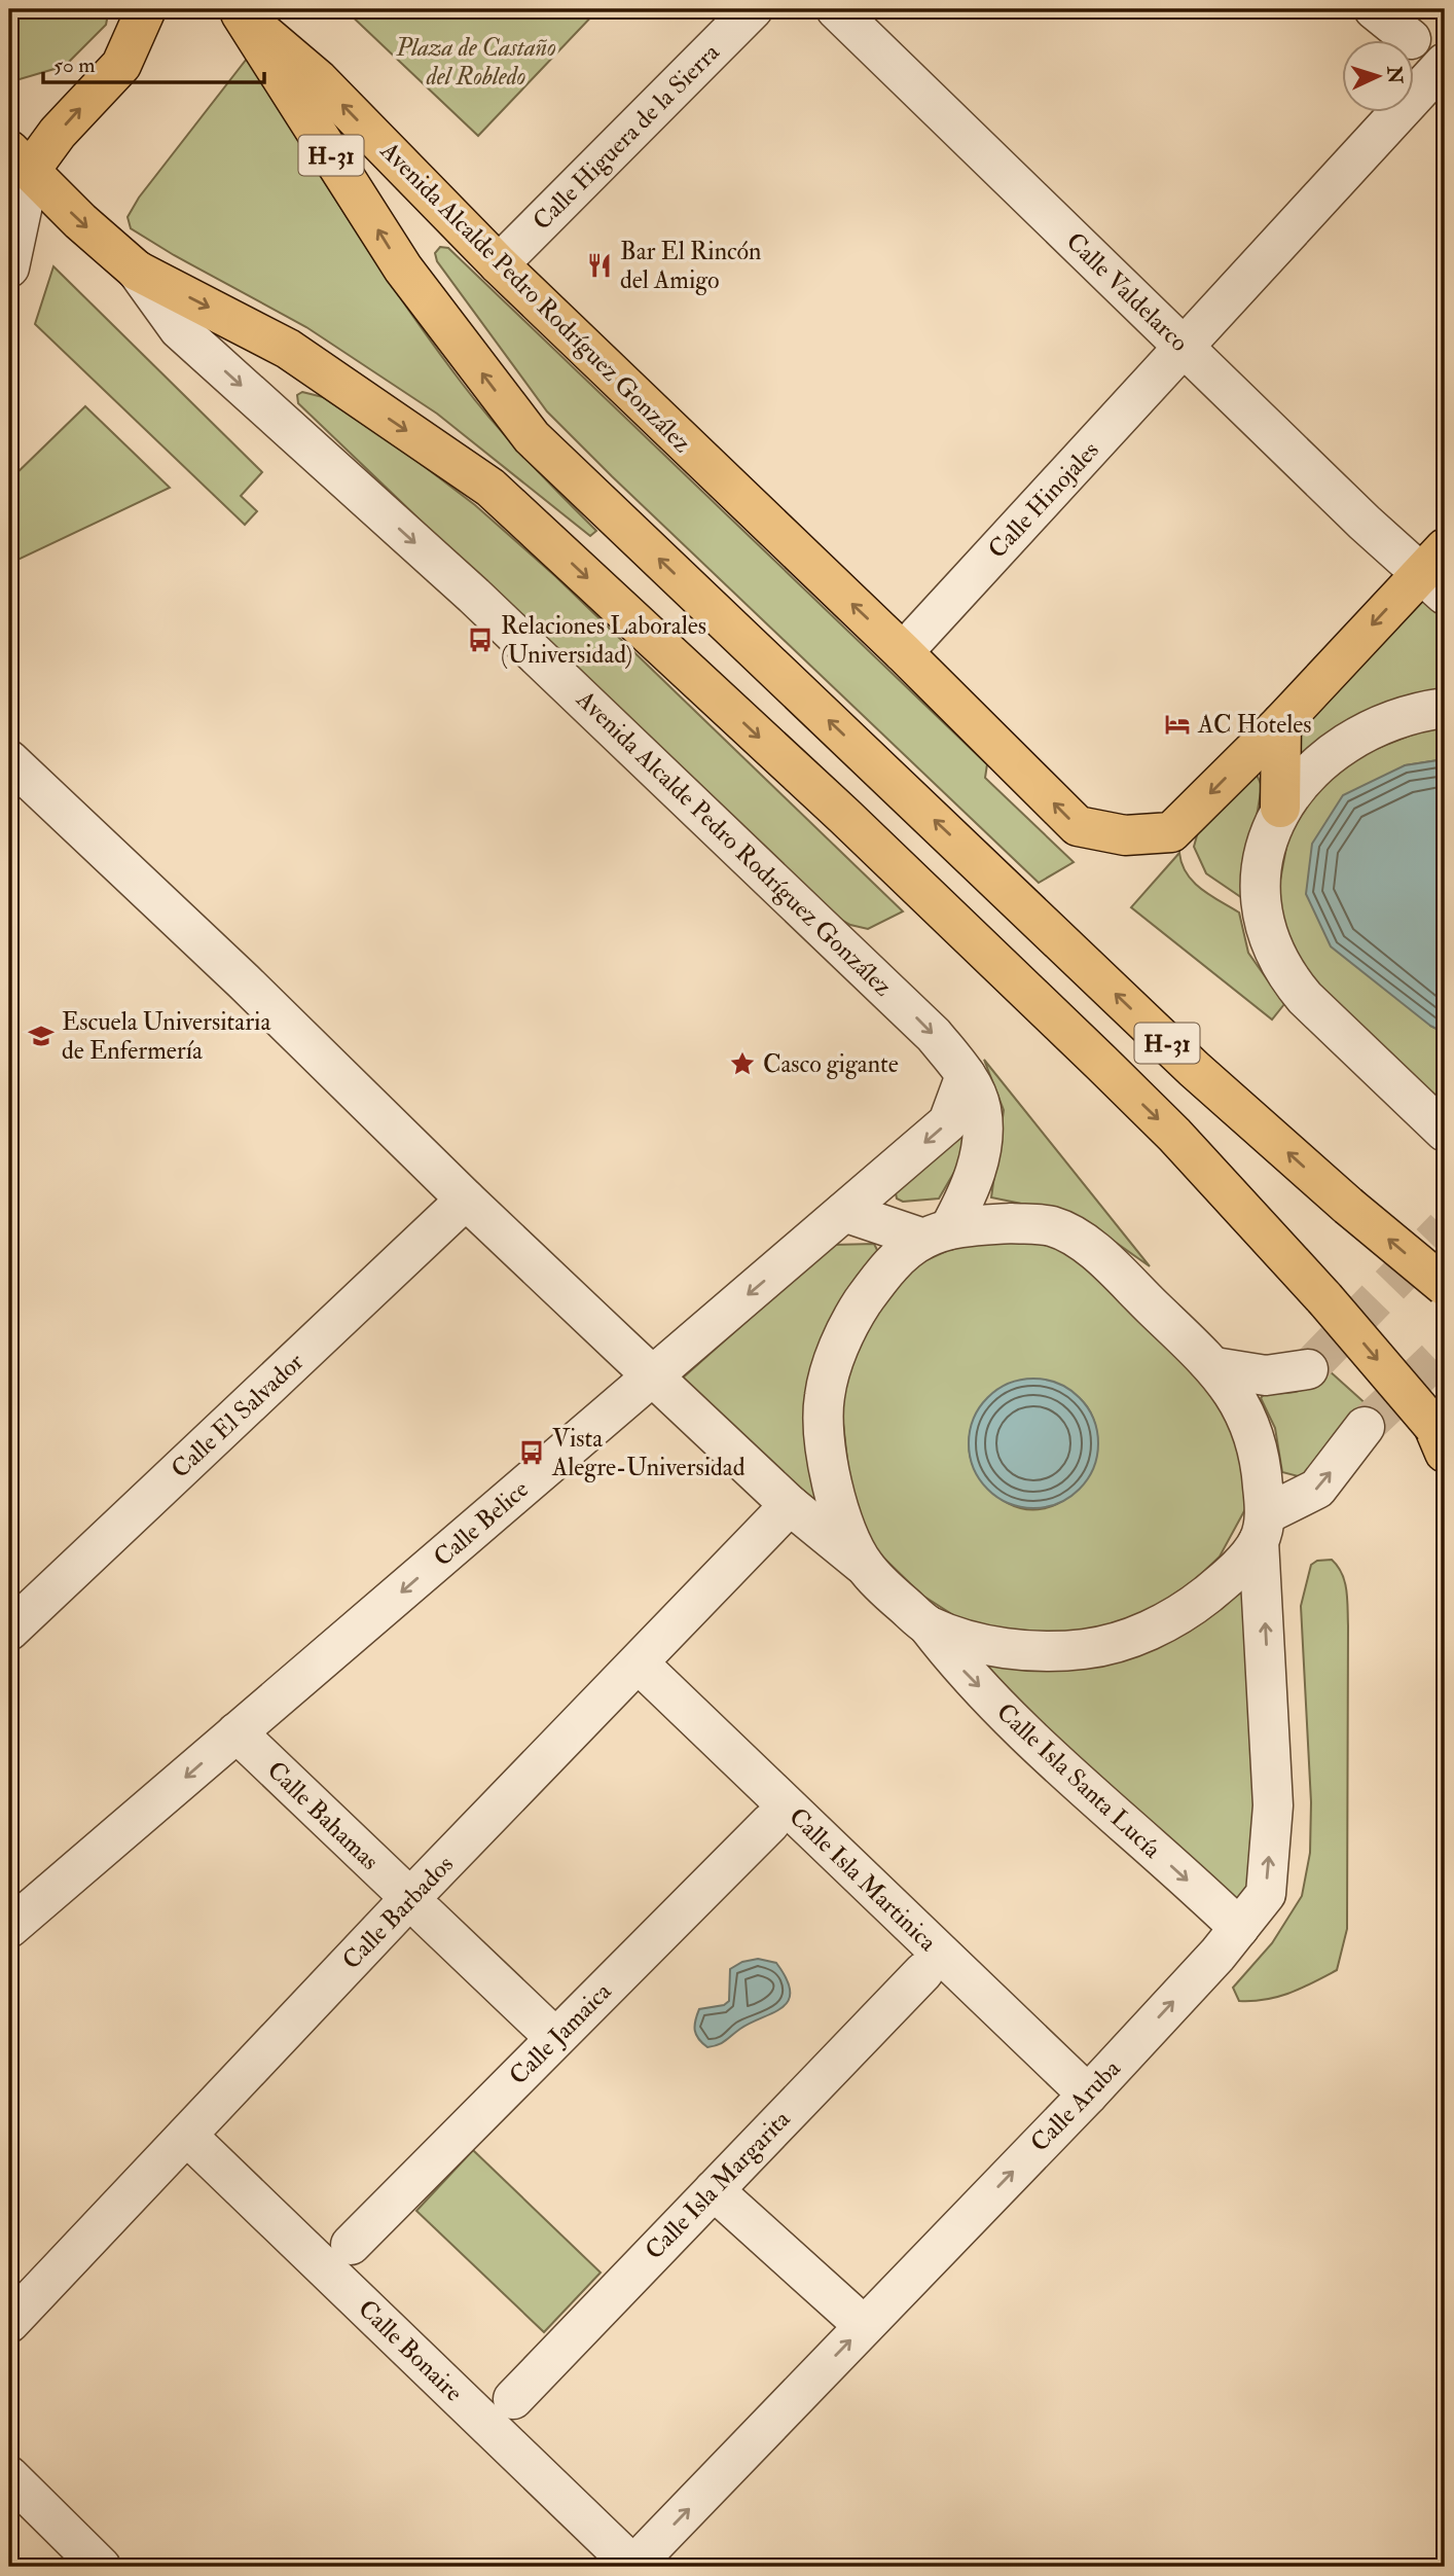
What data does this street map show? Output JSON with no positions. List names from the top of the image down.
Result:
{
  "streets": {
    "main road": ["H-31", "Avenida Alcalde Pedro Rodríguez González"],
    "street": [
      "Calle Higuera de la Sierra",
      "Calle Valdelarco",
      "Calle Hinojales",
      "Calle El Salvador",
      "Calle Belice",
      "Calle Isla Santa Lucía",
      "Calle Bahamas",
      "Calle Isla Martinica",
      "Calle Barbados",
      "Calle Jamaica",
      "Calle Aruba",
      "Calle Isla Margarita",
      "Calle Bonaire"
    ]
  },
  "crossings": [
    ["Calle Higuera de la Sierra", "Avenida Alcalde Pedro Rodríguez González"],
    ["H-31", "Avenida Alcalde Pedro Rodríguez González"],
    ["Calle Valdelarco", "Avenida Alcalde Pedro Rodríguez González"],
    ["Calle Valdelarco", "Calle Hinojales"],
    ["Avenida Alcalde Pedro Rodríguez González", "Calle Hinojales"],
    ["Avenida Alcalde Pedro Rodríguez González", "Calle Belice"],
    ["Avenida Alcalde Pedro Rodríguez González", "Calle Aruba"],
    ["Calle Belice", "Calle Bahamas"],
    ["Calle Isla Santa Lucía", "Calle Aruba"],
    ["Calle Bahamas", "Calle Barbados"],
    ["Calle Bahamas", "Calle Jamaica"],
    ["Calle Isla Martinica", "Calle Barbados"],
    ["Calle Isla Martinica", "Calle Aruba"],
    ["Calle Barbados", "Calle Bonaire"],
    ["Calle Aruba", "Calle Bonaire"]
  ],
  "one_way": ["Calle Belice", "Calle Isla Santa Lucía", "Calle Aruba"],
  "parks": ["Plaza de Castaño del Robledo"],
  "places": {
    "restaurant": ["Bar El Rincón del Amigo"],
    "bus stop": ["Relaciones Laborales (Universidad)", "Vista Alegre-Universidad"],
    "hotel": ["AC Hoteles"],
    "school or university": ["Escuela Universitaria de Enfermería"],
    "place": ["Casco gigante"]
  },
  "scale_bar": "50 m",
  "north": "right"
}
